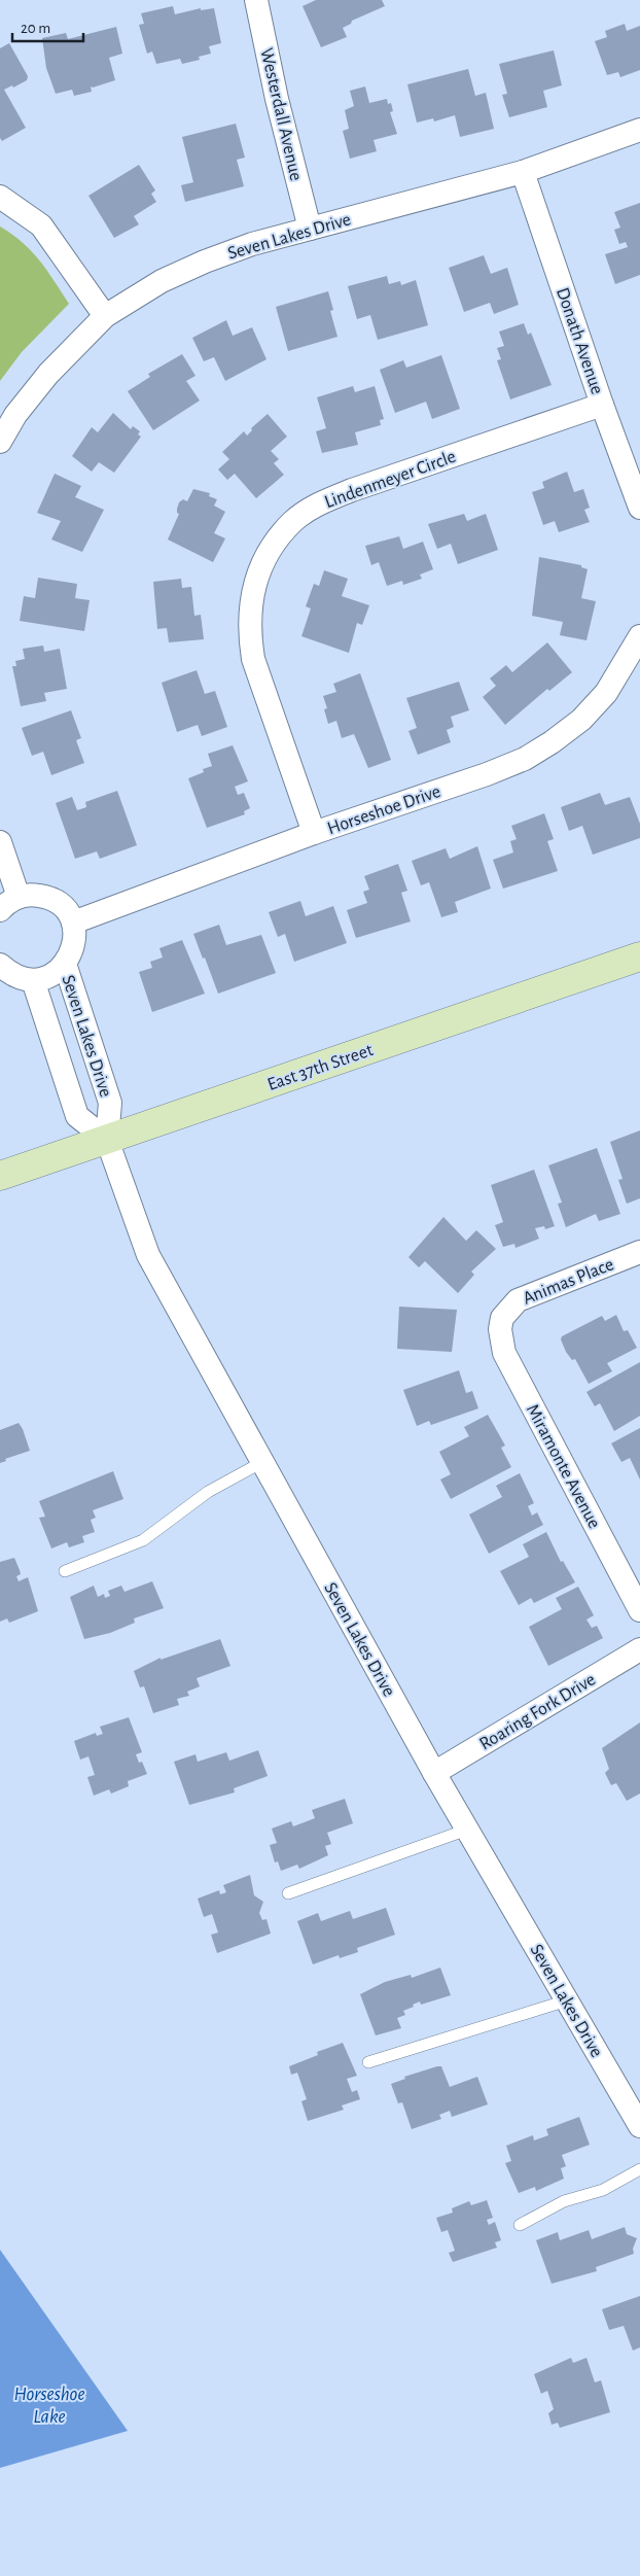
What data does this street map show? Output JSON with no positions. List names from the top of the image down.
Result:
{
  "streets": {
    "main road": ["East 37th Street"],
    "street": [
      "Westerdall Avenue",
      "Seven Lakes Drive",
      "Donath Avenue",
      "Lindenmeyer Circle",
      "Horseshoe Drive",
      "Animas Place",
      "Miramonte Avenue",
      "Roaring Fork Drive"
    ]
  },
  "crossings": [
    ["Westerdall Avenue", "Seven Lakes Drive"],
    ["Seven Lakes Drive", "Donath Avenue"],
    ["Seven Lakes Drive", "East 37th Street"],
    ["Seven Lakes Drive", "Roaring Fork Drive"],
    ["Donath Avenue", "Lindenmeyer Circle"],
    ["Lindenmeyer Circle", "Horseshoe Drive"],
    ["Animas Place", "Miramonte Avenue"]
  ],
  "water": ["Horseshoe Lake"],
  "scale_bar": "20 m"
}
